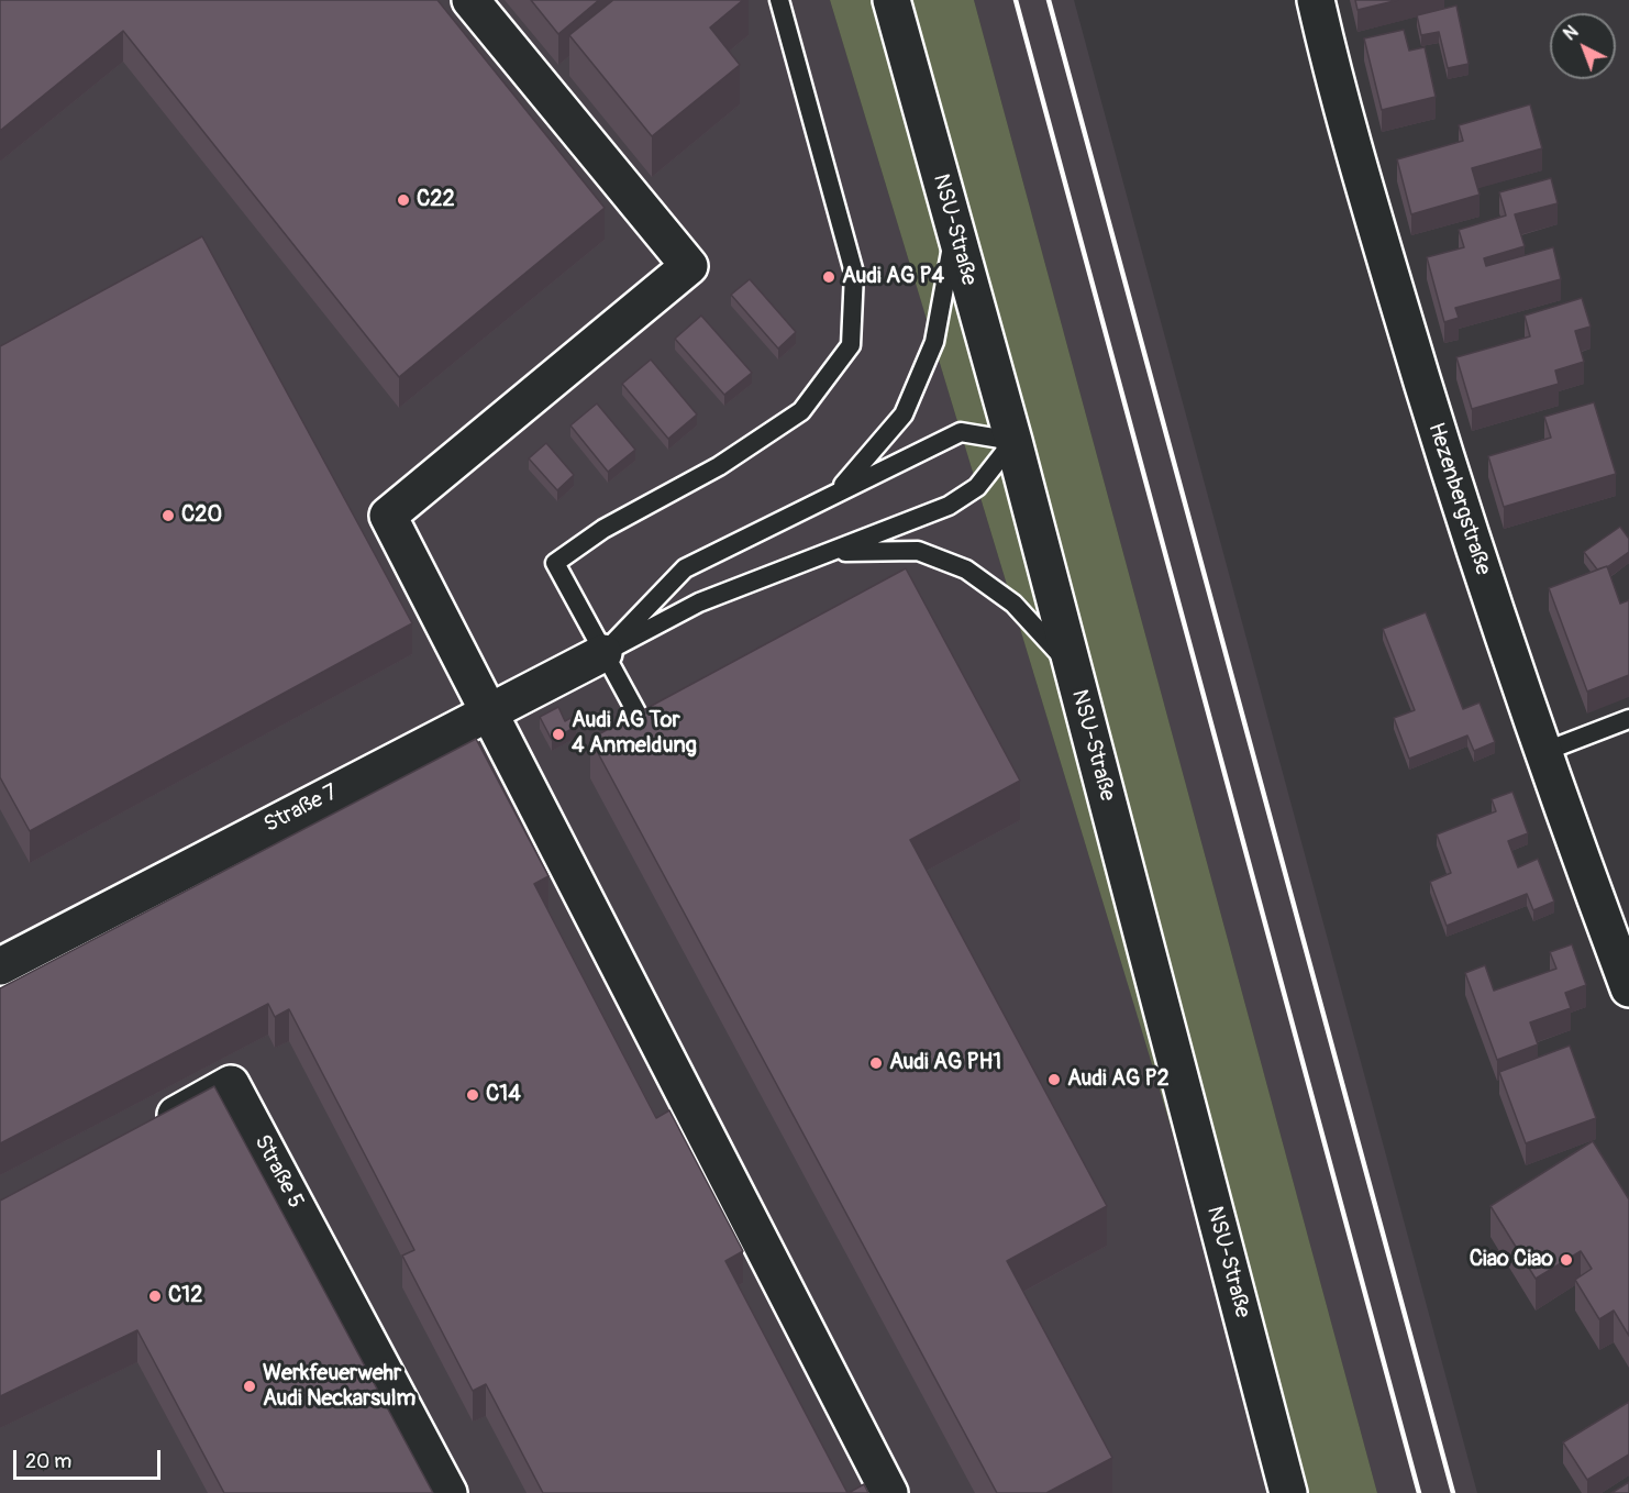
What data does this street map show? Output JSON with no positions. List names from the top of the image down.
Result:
{
  "streets": {
    "street": [
      "NSU-Straße",
      "Hezenbergstraße",
      "Straße 7",
      "Straße 5"
    ]
  },
  "places": [
    "C22",
    "Audi AG P4",
    "C20",
    "Audi AG Tor 4 Anmeldung",
    "Audi AG PH1",
    "Audi AG P2",
    "C14",
    "Ciao Ciao",
    "C12",
    "Werkfeuerwehr Audi Neckarsulm"
  ],
  "scale_bar": "20 m",
  "north": "top left"
}
